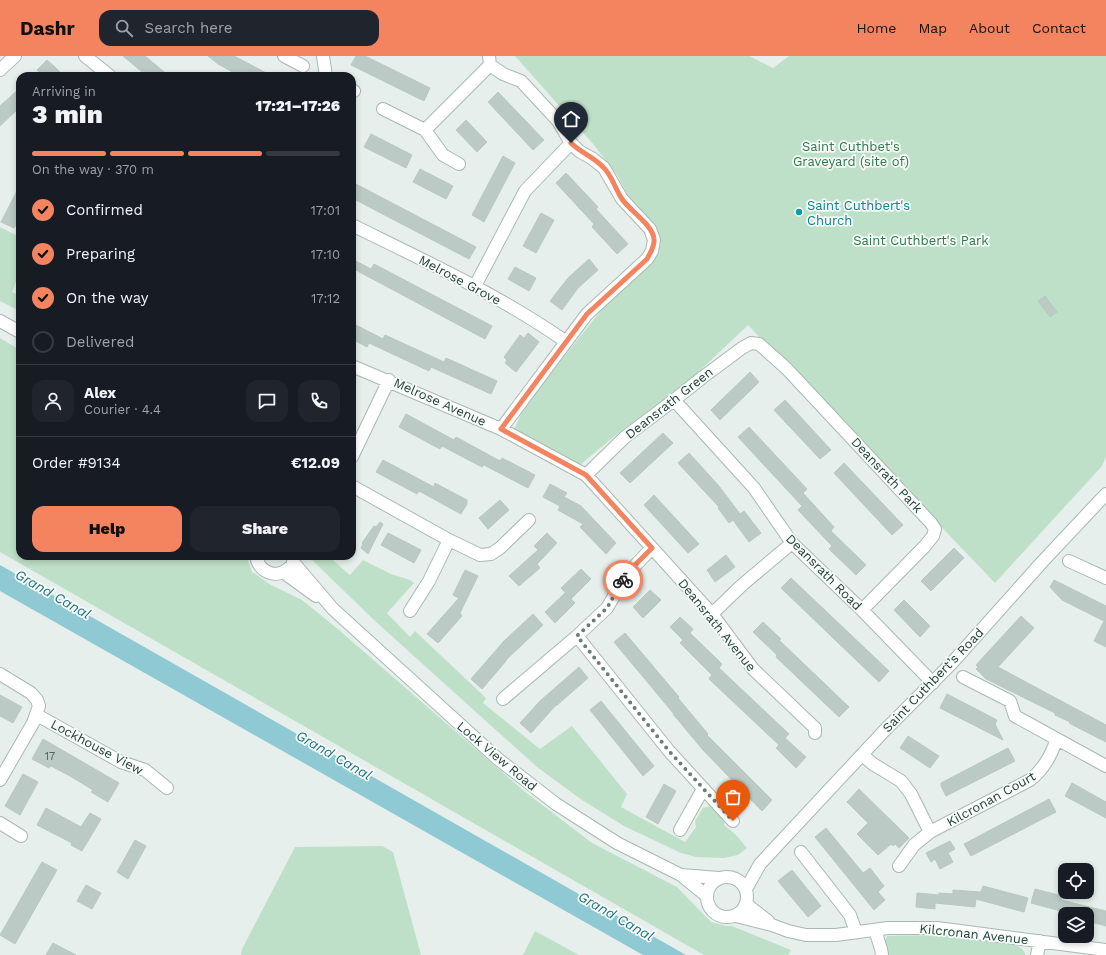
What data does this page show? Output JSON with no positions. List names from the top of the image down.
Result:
{
  "streets": {
    "street": [
      "Melrose Grove",
      "Melrose Avenue",
      "Deansrath Green",
      "Deansrath Park",
      "Deansrath Road",
      "Deansrath Avenue",
      "Saint Cuthbert’s Road",
      "Lockhouse View",
      "Lock View Road",
      "Kilcronan Court",
      "Kilcronan Avenue"
    ]
  },
  "crossings": [
    ["Melrose Avenue", "Deansrath Avenue"],
    ["Deansrath Green", "Deansrath Park"],
    ["Deansrath Green", "Deansrath Road"],
    ["Deansrath Green", "Deansrath Avenue"],
    ["Deansrath Park", "Deansrath Road"],
    ["Deansrath Road", "Saint Cuthbert’s Road"],
    ["Saint Cuthbert’s Road", "Lock View Road"],
    ["Saint Cuthbert’s Road", "Kilcronan Avenue"],
    ["Lock View Road", "Kilcronan Avenue"]
  ],
  "water": ["Grand Canal"],
  "parks": ["Saint Cuthbet's Graveyard (site of)", "Saint Cuthbert's Park"],
  "places": ["Saint Cuthbert's Church"],
  "house_numbers": ["17"],
  "page": {
    "header": "Dashr",
    "search": "Search here",
    "nav": [
      "Home",
      "Map",
      "About",
      "Contact"
    ],
    "heading": ["3 min", "Arriving in", "17:21–17:26"],
    "panel": [
      "Alex",
      "Courier · 4.4",
      "Order #9134",
      "€12.09"
    ],
    "bar": "On the way · 370 m",
    "list": [
      ["Confirmed", "17:01"],
      ["Preparing", "17:10"],
      ["On the way", "17:12"],
      "Delivered"
    ],
    "buttons": ["Help", "Share"]
  }
}
